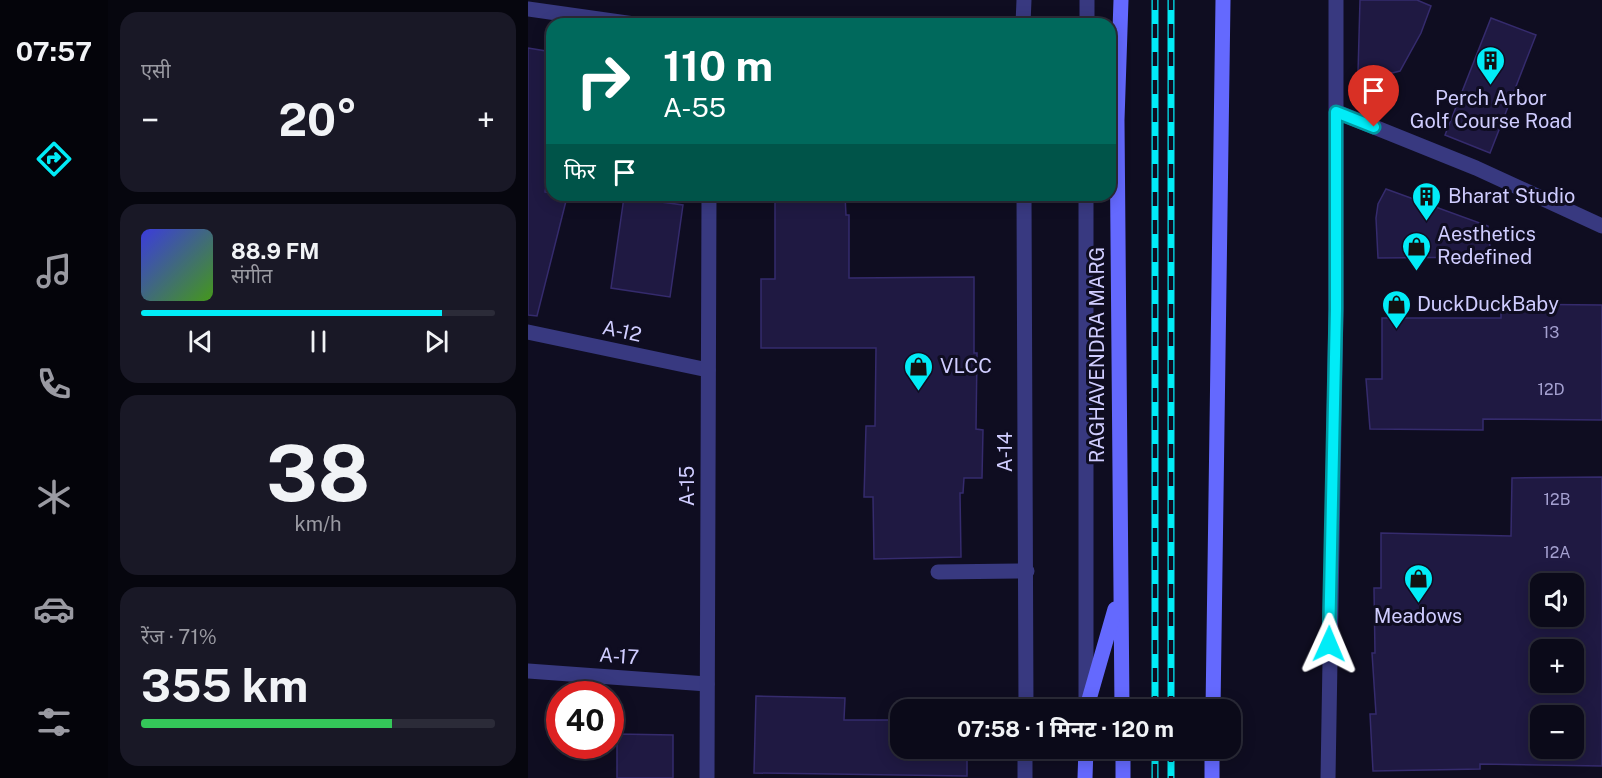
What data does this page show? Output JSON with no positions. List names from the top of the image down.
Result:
{
  "streets": {
    "main road": ["RAGHAVENDRA MARG"],
    "street": [
      "A-12",
      "A-14",
      "A-15",
      "A-17"
    ]
  },
  "crossings": [
    ["A-12", "A-15"],
    ["A-15", "A-17"]
  ],
  "places": {
    "building": ["Perch Arbor Golf Course Road", "Bharat Studio"],
    "shop": [
      "Aesthetics Redefined",
      "DuckDuckBaby",
      "VLCC",
      "Meadows"
    ]
  },
  "house_numbers": [
    "13",
    "12D",
    "12B",
    "12A"
  ],
  "page": {
    "tabs": "07:57",
    "tile": [
      "एसी",
      ["38", "km/h"],
      ["रेंज · 71%", "355 km"]
    ],
    "turn": ["110 m", "A-55"],
    "heat": ["−", "20°", "+"],
    "then": "फिर",
    "song": ["88.9 FM", "संगीत"],
    "map_buttons": ["+", "−"],
    "limit": "40",
    "trip": "07:58 · 1 मिनट · 120 m"
  }
}
